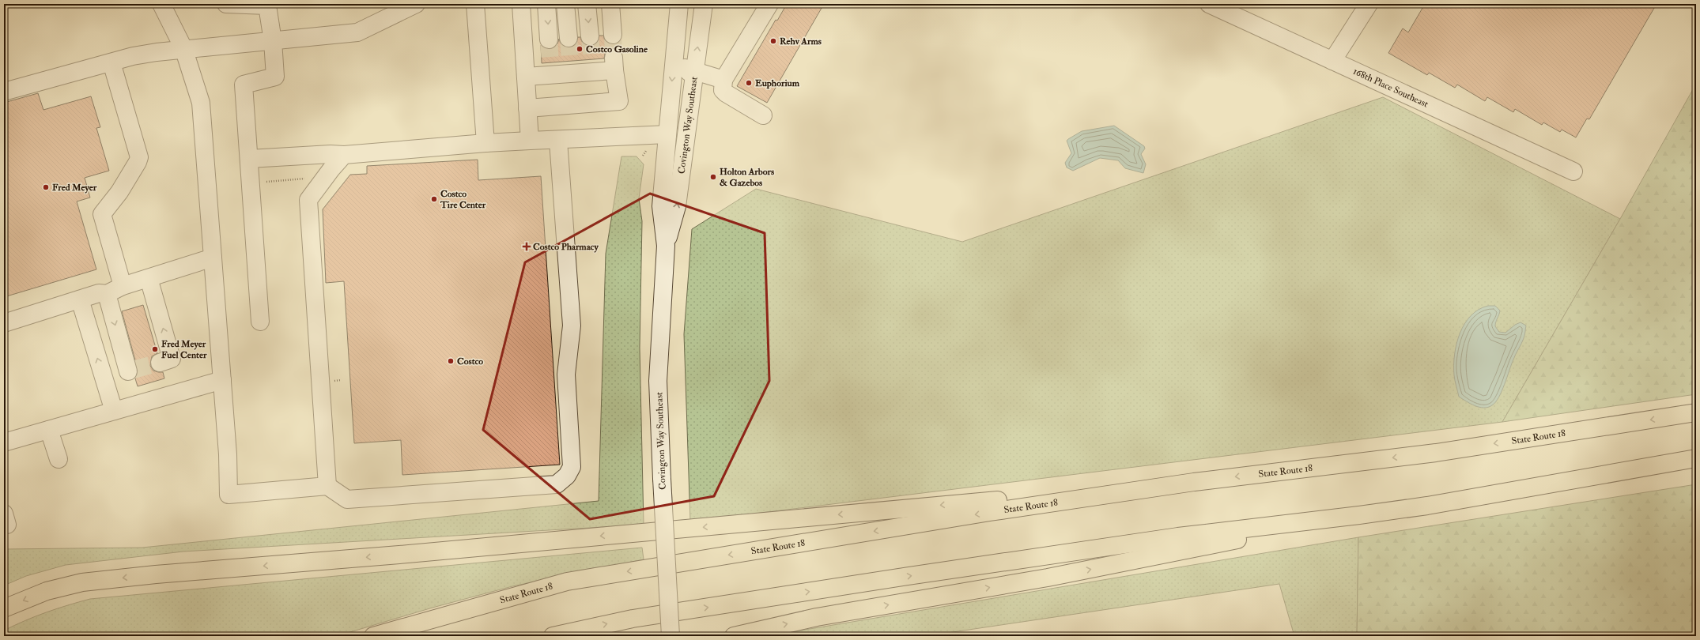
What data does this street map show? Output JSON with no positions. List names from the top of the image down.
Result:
{
  "streets": {
    "highway": ["State Route 18"],
    "street": ["168th Place Southeast", "Covington Way Southeast"]
  },
  "places": {
    "other": [
      "Rehv Arms",
      "Costco Gasoline",
      "Euphorium",
      "Holton Arbors & Gazebos",
      "Fred Meyer",
      "Costco Tire Center",
      "Fred Meyer Fuel Center",
      "Costco"
    ],
    "health": ["Costco Pharmacy"]
  }
}
